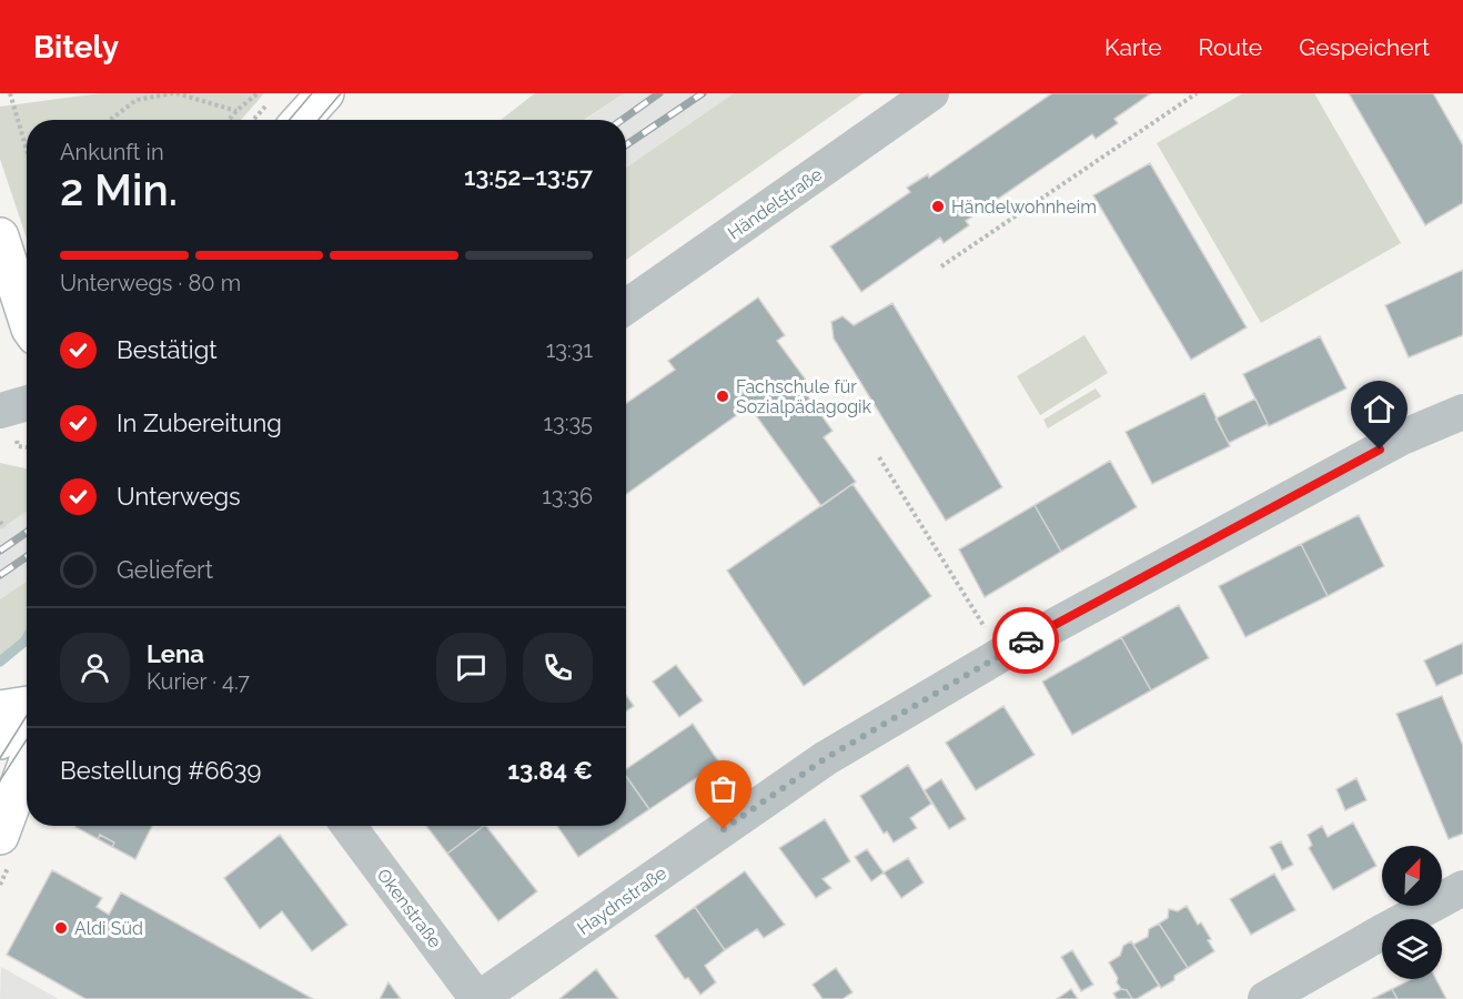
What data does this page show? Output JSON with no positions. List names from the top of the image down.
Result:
{
  "streets": {
    "street": ["Händelstraße", "Haydnstraße", "Okenstraße"]
  },
  "crossings": [
    ["Haydnstraße", "Okenstraße"]
  ],
  "places": ["Händelwohnheim", "Fachschule für Sozialpädagogik", "Aldi Süd"],
  "north": "top right",
  "page": {
    "header": "Bitely",
    "nav": ["Karte", "Route", "Gespeichert"],
    "heading": ["2 Min.", "Ankunft in", "13:52–13:57"],
    "panel": [
      "Lena",
      "Kurier · 4.7",
      "Bestellung #6639",
      "13.84 €"
    ],
    "bar": "Unterwegs · 80 m",
    "list": [
      ["Bestätigt", "13:31"],
      ["In Zubereitung", "13:35"],
      ["Unterwegs", "13:36"],
      "Geliefert"
    ]
  }
}
